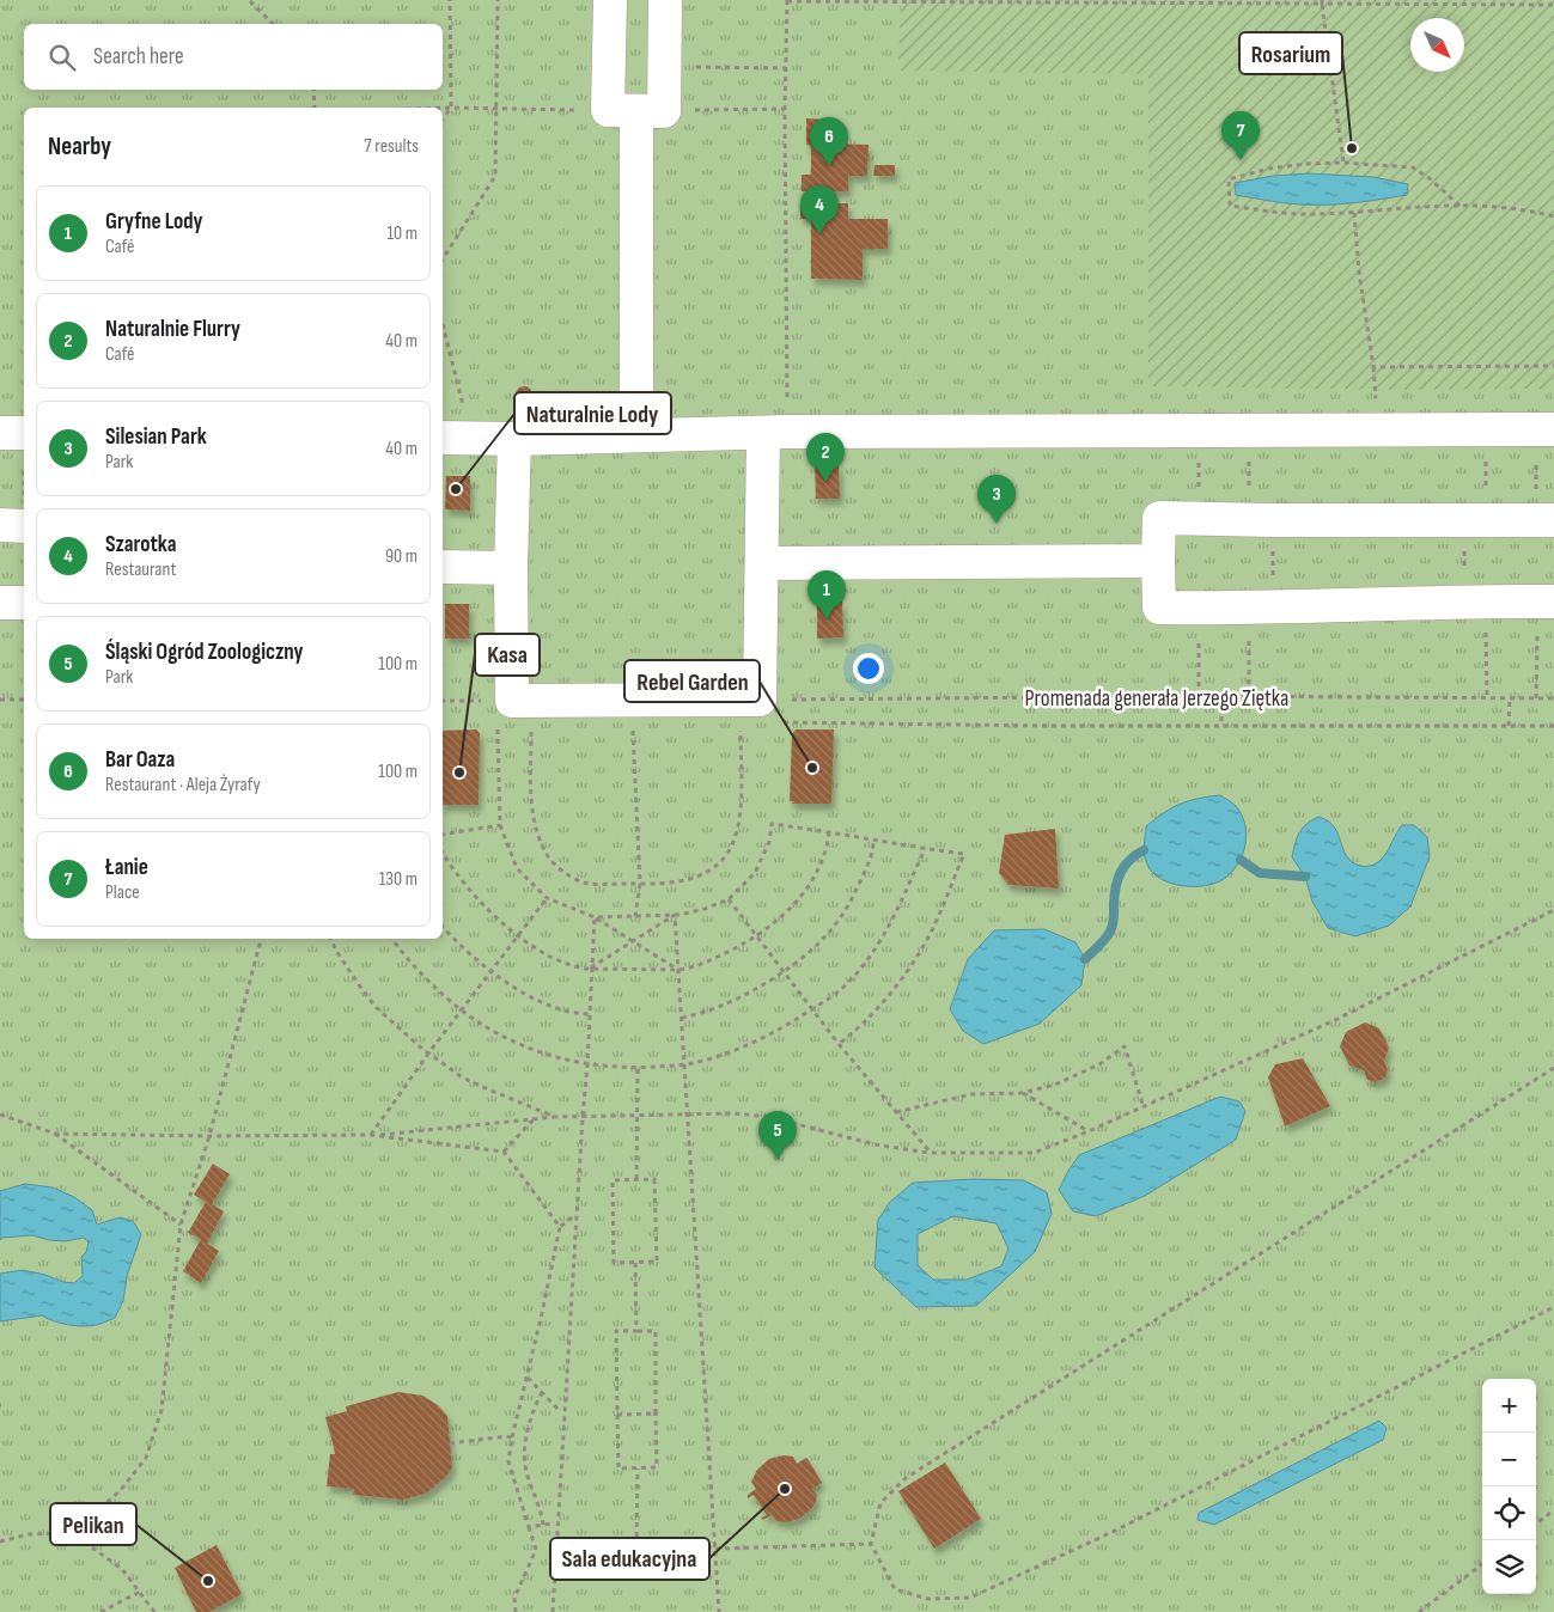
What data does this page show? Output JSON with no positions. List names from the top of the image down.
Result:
{
  "streets": {
    "path": ["Promenada generała Jerzego Ziętka"]
  },
  "places": [
    "Rosarium",
    "Naturalnie Lody",
    "Rebel Garden",
    "Kasa",
    "Sala edukacyjna",
    "Pelikan"
  ],
  "north": "bottom right",
  "page": {
    "search": "Search here",
    "heading": ["Nearby", "7 results"],
    "pins": [
      "7",
      "6",
      "4",
      "2",
      "3",
      "1",
      "5"
    ],
    "list": [
      {
        "mark": "1",
        "name": "Gryfne Lody",
        "note": "Café",
        "value": "10 m"
      },
      {
        "mark": "2",
        "name": "Naturalnie Flurry",
        "note": "Café",
        "value": "40 m"
      },
      {
        "mark": "3",
        "name": "Silesian Park",
        "note": "Park",
        "value": "40 m"
      },
      {
        "mark": "4",
        "name": "Szarotka",
        "note": "Restaurant",
        "value": "90 m"
      },
      {
        "mark": "5",
        "name": "Śląski Ogród Zoologiczny",
        "note": "Park",
        "value": "100 m"
      },
      {
        "mark": "6",
        "name": "Bar Oaza",
        "note": "Restaurant · Aleja Żyrafy",
        "value": "100 m"
      },
      {
        "mark": "7",
        "name": "Łanie",
        "note": "Place",
        "value": "130 m"
      }
    ],
    "map_buttons": ["+", "−"]
  }
}
